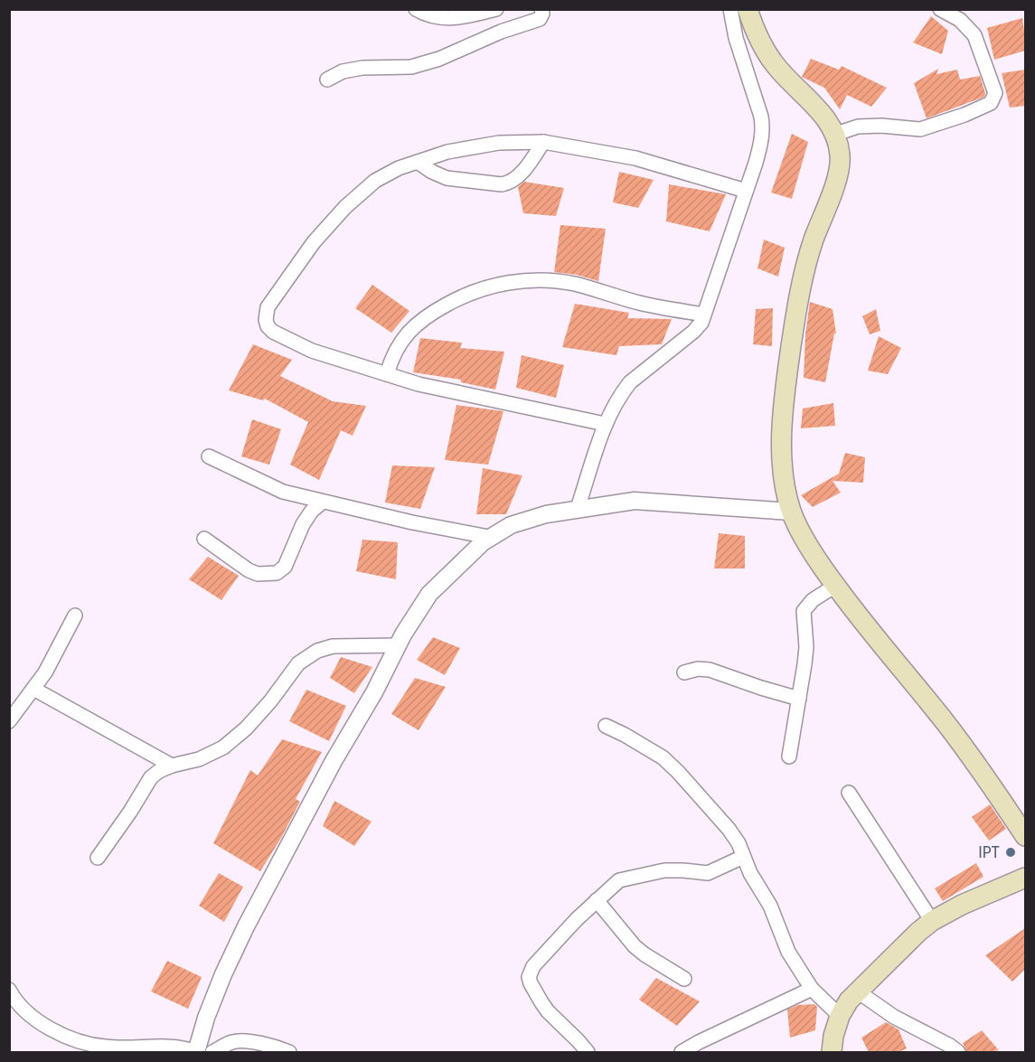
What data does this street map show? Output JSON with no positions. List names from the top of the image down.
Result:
{
  "places": ["IPT"]
}
